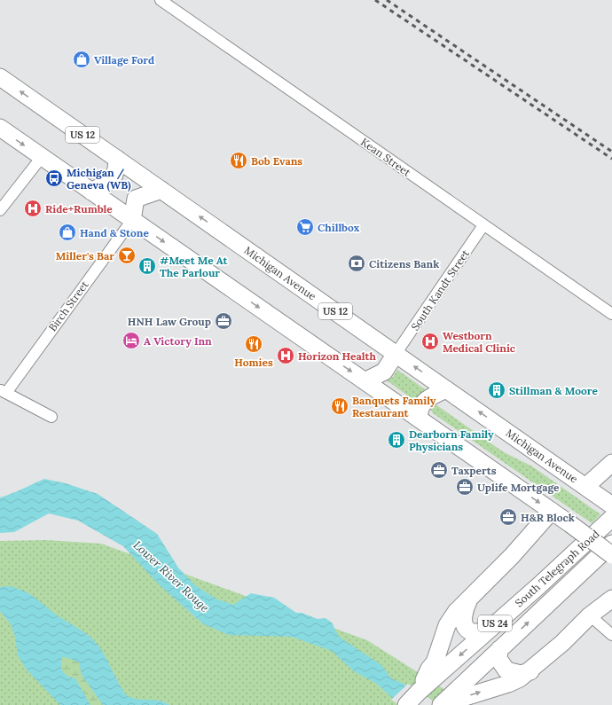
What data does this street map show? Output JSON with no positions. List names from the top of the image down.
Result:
{
  "streets": {
    "main road": [
      "US 12",
      "Michigan Avenue",
      "South Telegraph Road",
      "US 24"
    ],
    "street": ["Kean Street", "South Kandt Street", "Birch Street"]
  },
  "crossings": [
    ["Kean Street", "South Kandt Street"],
    ["Michigan Avenue", "South Kandt Street"]
  ],
  "water": ["Lower River Rouge"],
  "places": {
    "shop": ["Village Ford", "Hand & Stone"],
    "restaurant": ["Bob Evans", "Homies", "Banquets Family Restaurant"],
    "bus stop": ["Michigan / Geneva (WB)"],
    "hospital": ["Ride+Rumble", "Westborn Medical Clinic", "Horizon Health"],
    "supermarket": ["Chillbox"],
    "bar": ["Miller's Bar"],
    "bank": ["Citizens Bank"],
    "building": ["#Meet Me At The Parlour", "Stillman & Moore", "Dearborn Family Physicians"],
    "office": [
      "HNH Law Group",
      "Taxperts",
      "Uplife Mortgage",
      "H&R Block"
    ],
    "hotel": ["A Victory Inn"]
  }
}
